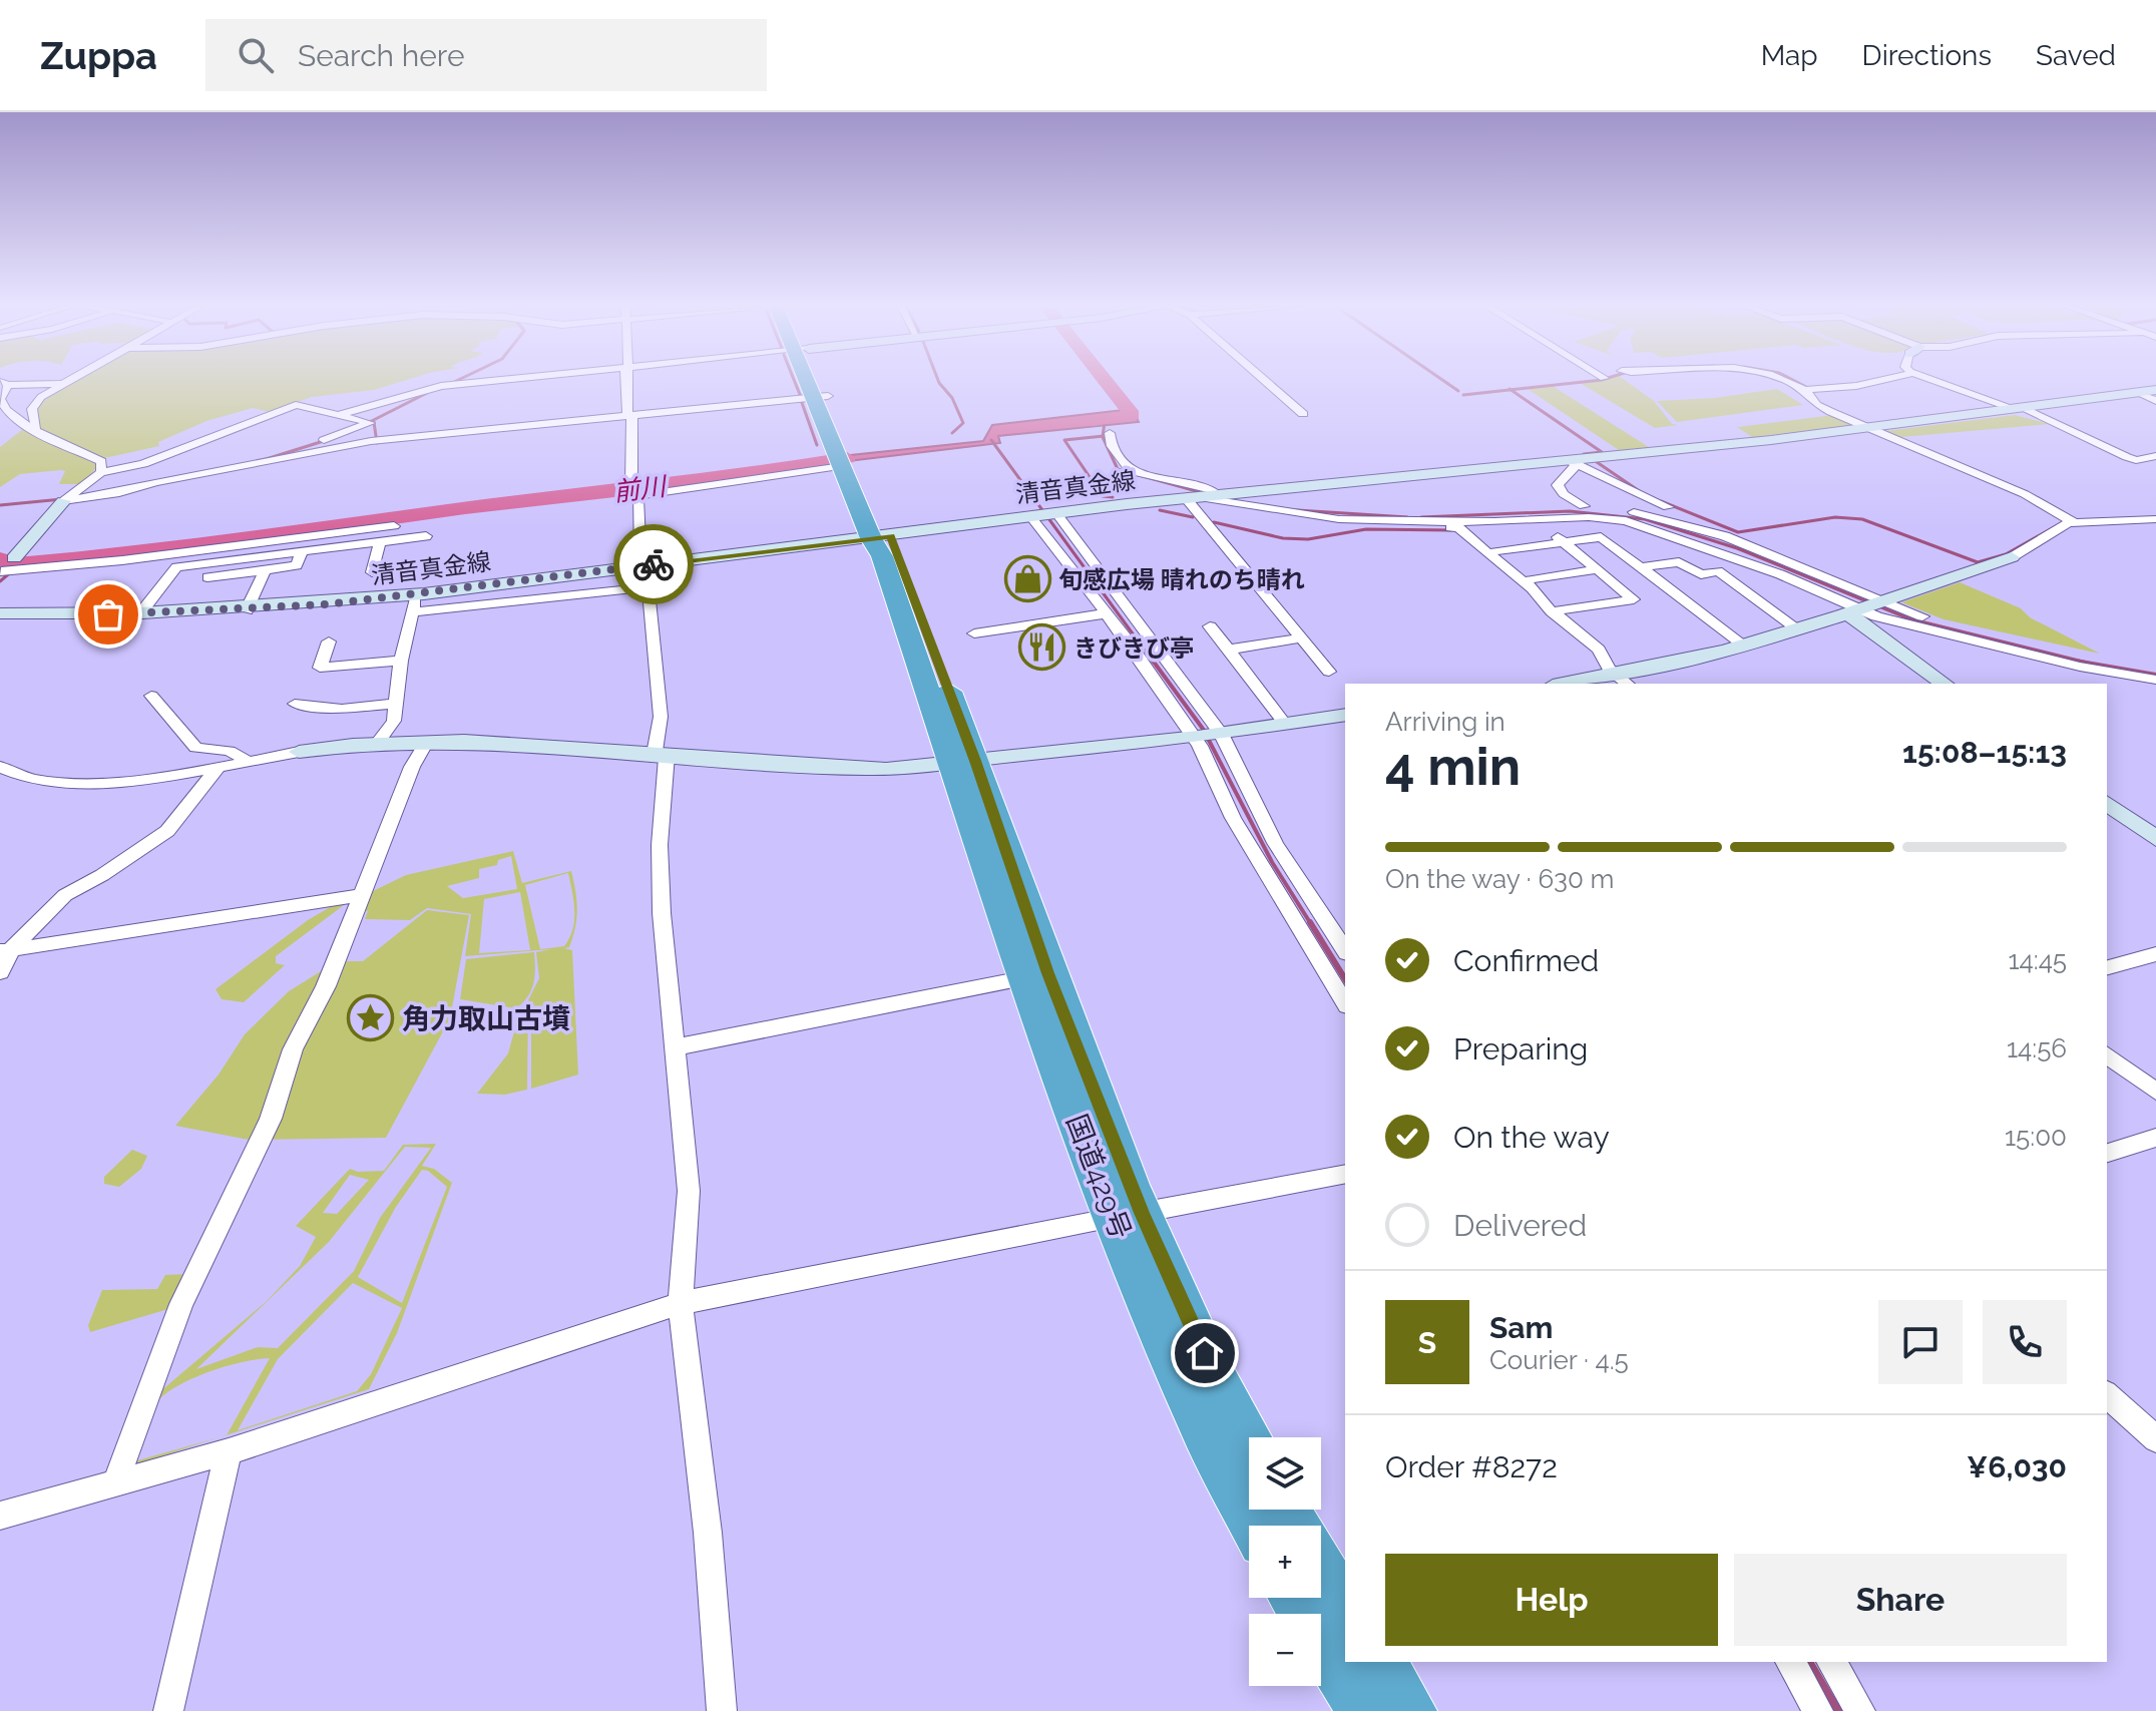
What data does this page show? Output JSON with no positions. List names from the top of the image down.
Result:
{
  "streets": {
    "highway": ["国道429号"],
    "main road": ["清音真金線"]
  },
  "crossings": [
    ["清音真金線", "国道429号"]
  ],
  "water": ["前川"],
  "places": {
    "shop": ["旬感広場 晴れのち晴れ"],
    "restaurant": ["きびきび亭"],
    "place": ["角力取山古墳"]
  },
  "page": {
    "header": "Zuppa",
    "search": "Search here",
    "nav": ["Map", "Directions", "Saved"],
    "heading": ["4 min", "Arriving in", "15:08–15:13"],
    "panel": [
      "Sam",
      "Courier · 4.5",
      "Order #8272",
      "¥6,030"
    ],
    "bar": "On the way · 630 m",
    "list": [
      ["Confirmed", "14:45"],
      ["Preparing", "14:56"],
      ["On the way", "15:00"],
      "Delivered"
    ],
    "round": "S",
    "map_buttons": ["+", "−"],
    "buttons": ["Help", "Share"]
  }
}
